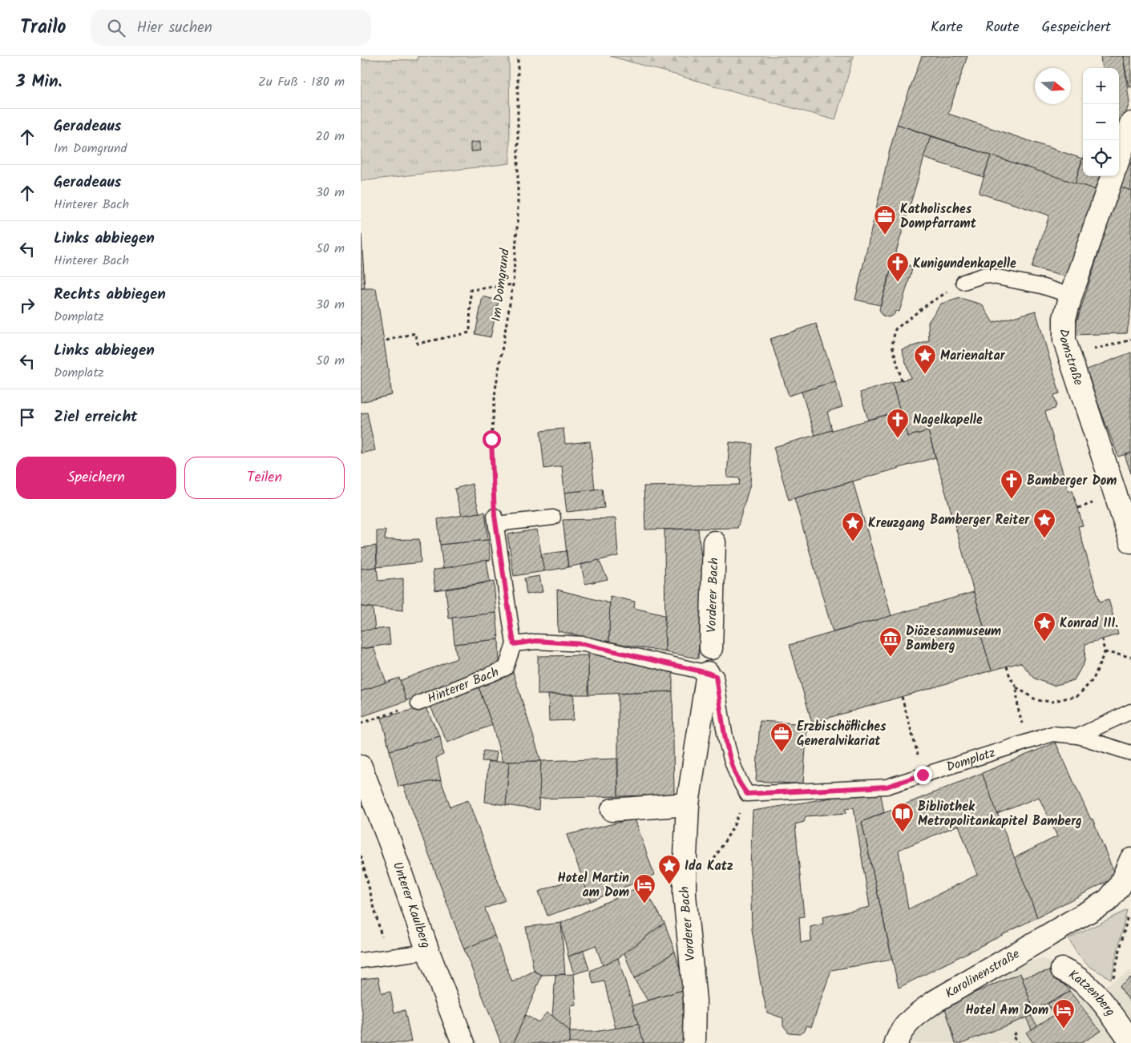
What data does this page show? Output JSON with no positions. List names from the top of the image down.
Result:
{
  "streets": {
    "street": [
      "Domstraße",
      "Vorderer Bach",
      "Unterer Kaulberg",
      "Karolinenstraße",
      "Katzenberg"
    ],
    "lane": ["Hinterer Bach", "Domplatz"],
    "path": ["Im Domgrund"]
  },
  "crossings": [
    ["Im Domgrund", "Hinterer Bach"]
  ],
  "places": {
    "office": ["Katholisches Dompfarramt", "Erzbischöfliches Generalvikariat"],
    "church": ["Kunigundenkapelle", "Nagelkapelle", "Bamberger Dom"],
    "place": [
      "Marienaltar",
      "Bamberger Reiter",
      "Kreuzgang",
      "Konrad III.",
      "Ida Katz"
    ],
    "museum": ["Diözesanmuseum Bamberg"],
    "library": ["Bibliothek Metropolitankapitel Bamberg"],
    "hotel": ["Hotel Martin am Dom", "Hotel Am Dom"]
  },
  "north": "right",
  "page": {
    "header": "Trailo",
    "search": "Hier suchen",
    "nav": ["Karte", "Route", "Gespeichert"],
    "heading": ["3 Min.", "Zu Fuß · 180 m"],
    "map_buttons": ["+", "−"],
    "list": [
      ["Geradeaus", "Im Domgrund", "20 m"],
      ["Geradeaus", "Hinterer Bach", "30 m"],
      ["Links abbiegen", "Hinterer Bach", "50 m"],
      ["Rechts abbiegen", "Domplatz", "30 m"],
      ["Links abbiegen", "Domplatz", "50 m"],
      "Ziel erreicht"
    ],
    "buttons": ["Speichern", "Teilen"]
  }
}
